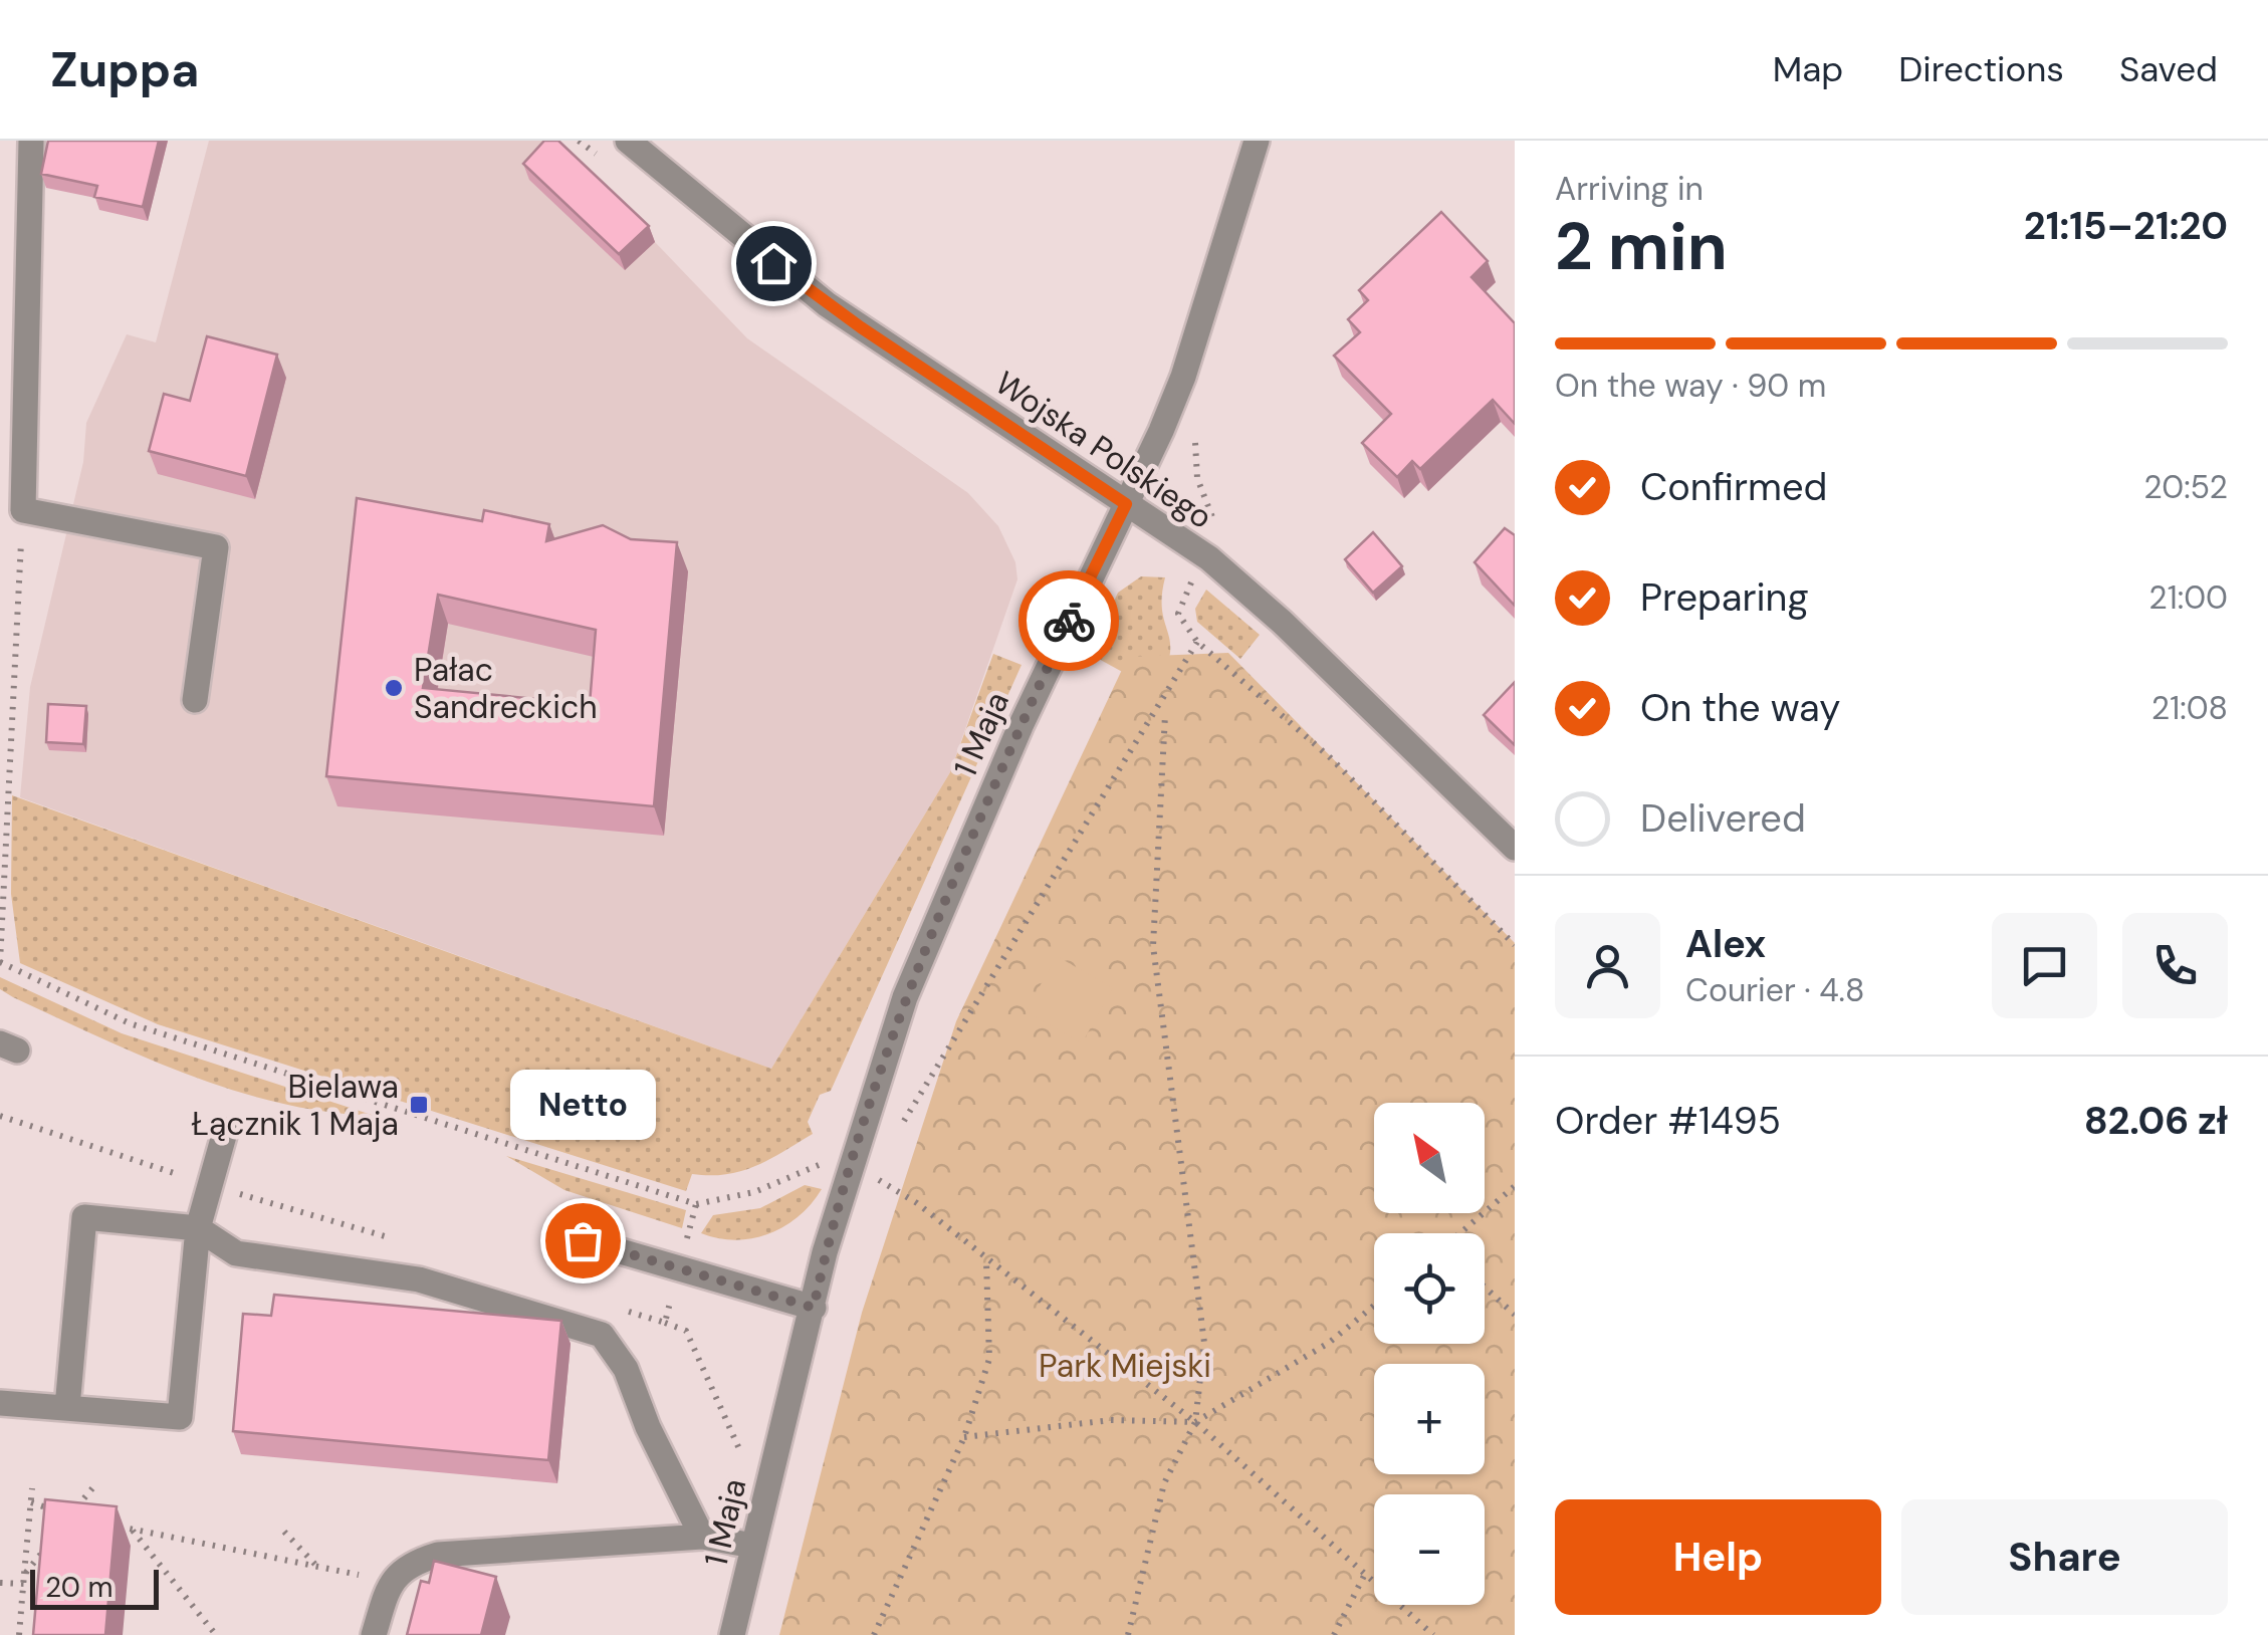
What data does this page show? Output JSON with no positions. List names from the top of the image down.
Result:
{
  "streets": {
    "street": ["Wojska Polskiego", "1 Maja"]
  },
  "crossings": [
    ["Wojska Polskiego", "1 Maja"]
  ],
  "parks": ["Park Miejski"],
  "places": {
    "other": ["Pałac Sandreckich", "Netto"],
    "transit": ["Bielawa Łącznik 1 Maja"]
  },
  "scale_bar": "20 m",
  "north": "top left",
  "page": {
    "header": "Zuppa",
    "nav": ["Map", "Directions", "Saved"],
    "heading": ["2 min", "Arriving in", "21:15–21:20"],
    "panel": [
      "Alex",
      "Courier · 4.8",
      "Order #1495",
      "82.06 zł"
    ],
    "bar": "On the way · 90 m",
    "list": [
      ["Confirmed", "20:52"],
      ["Preparing", "21:00"],
      ["On the way", "21:08"],
      "Delivered"
    ],
    "bubble": "Netto",
    "map_buttons": ["+", "−"],
    "buttons": ["Help", "Share"],
    "scale": "20 m"
  }
}
